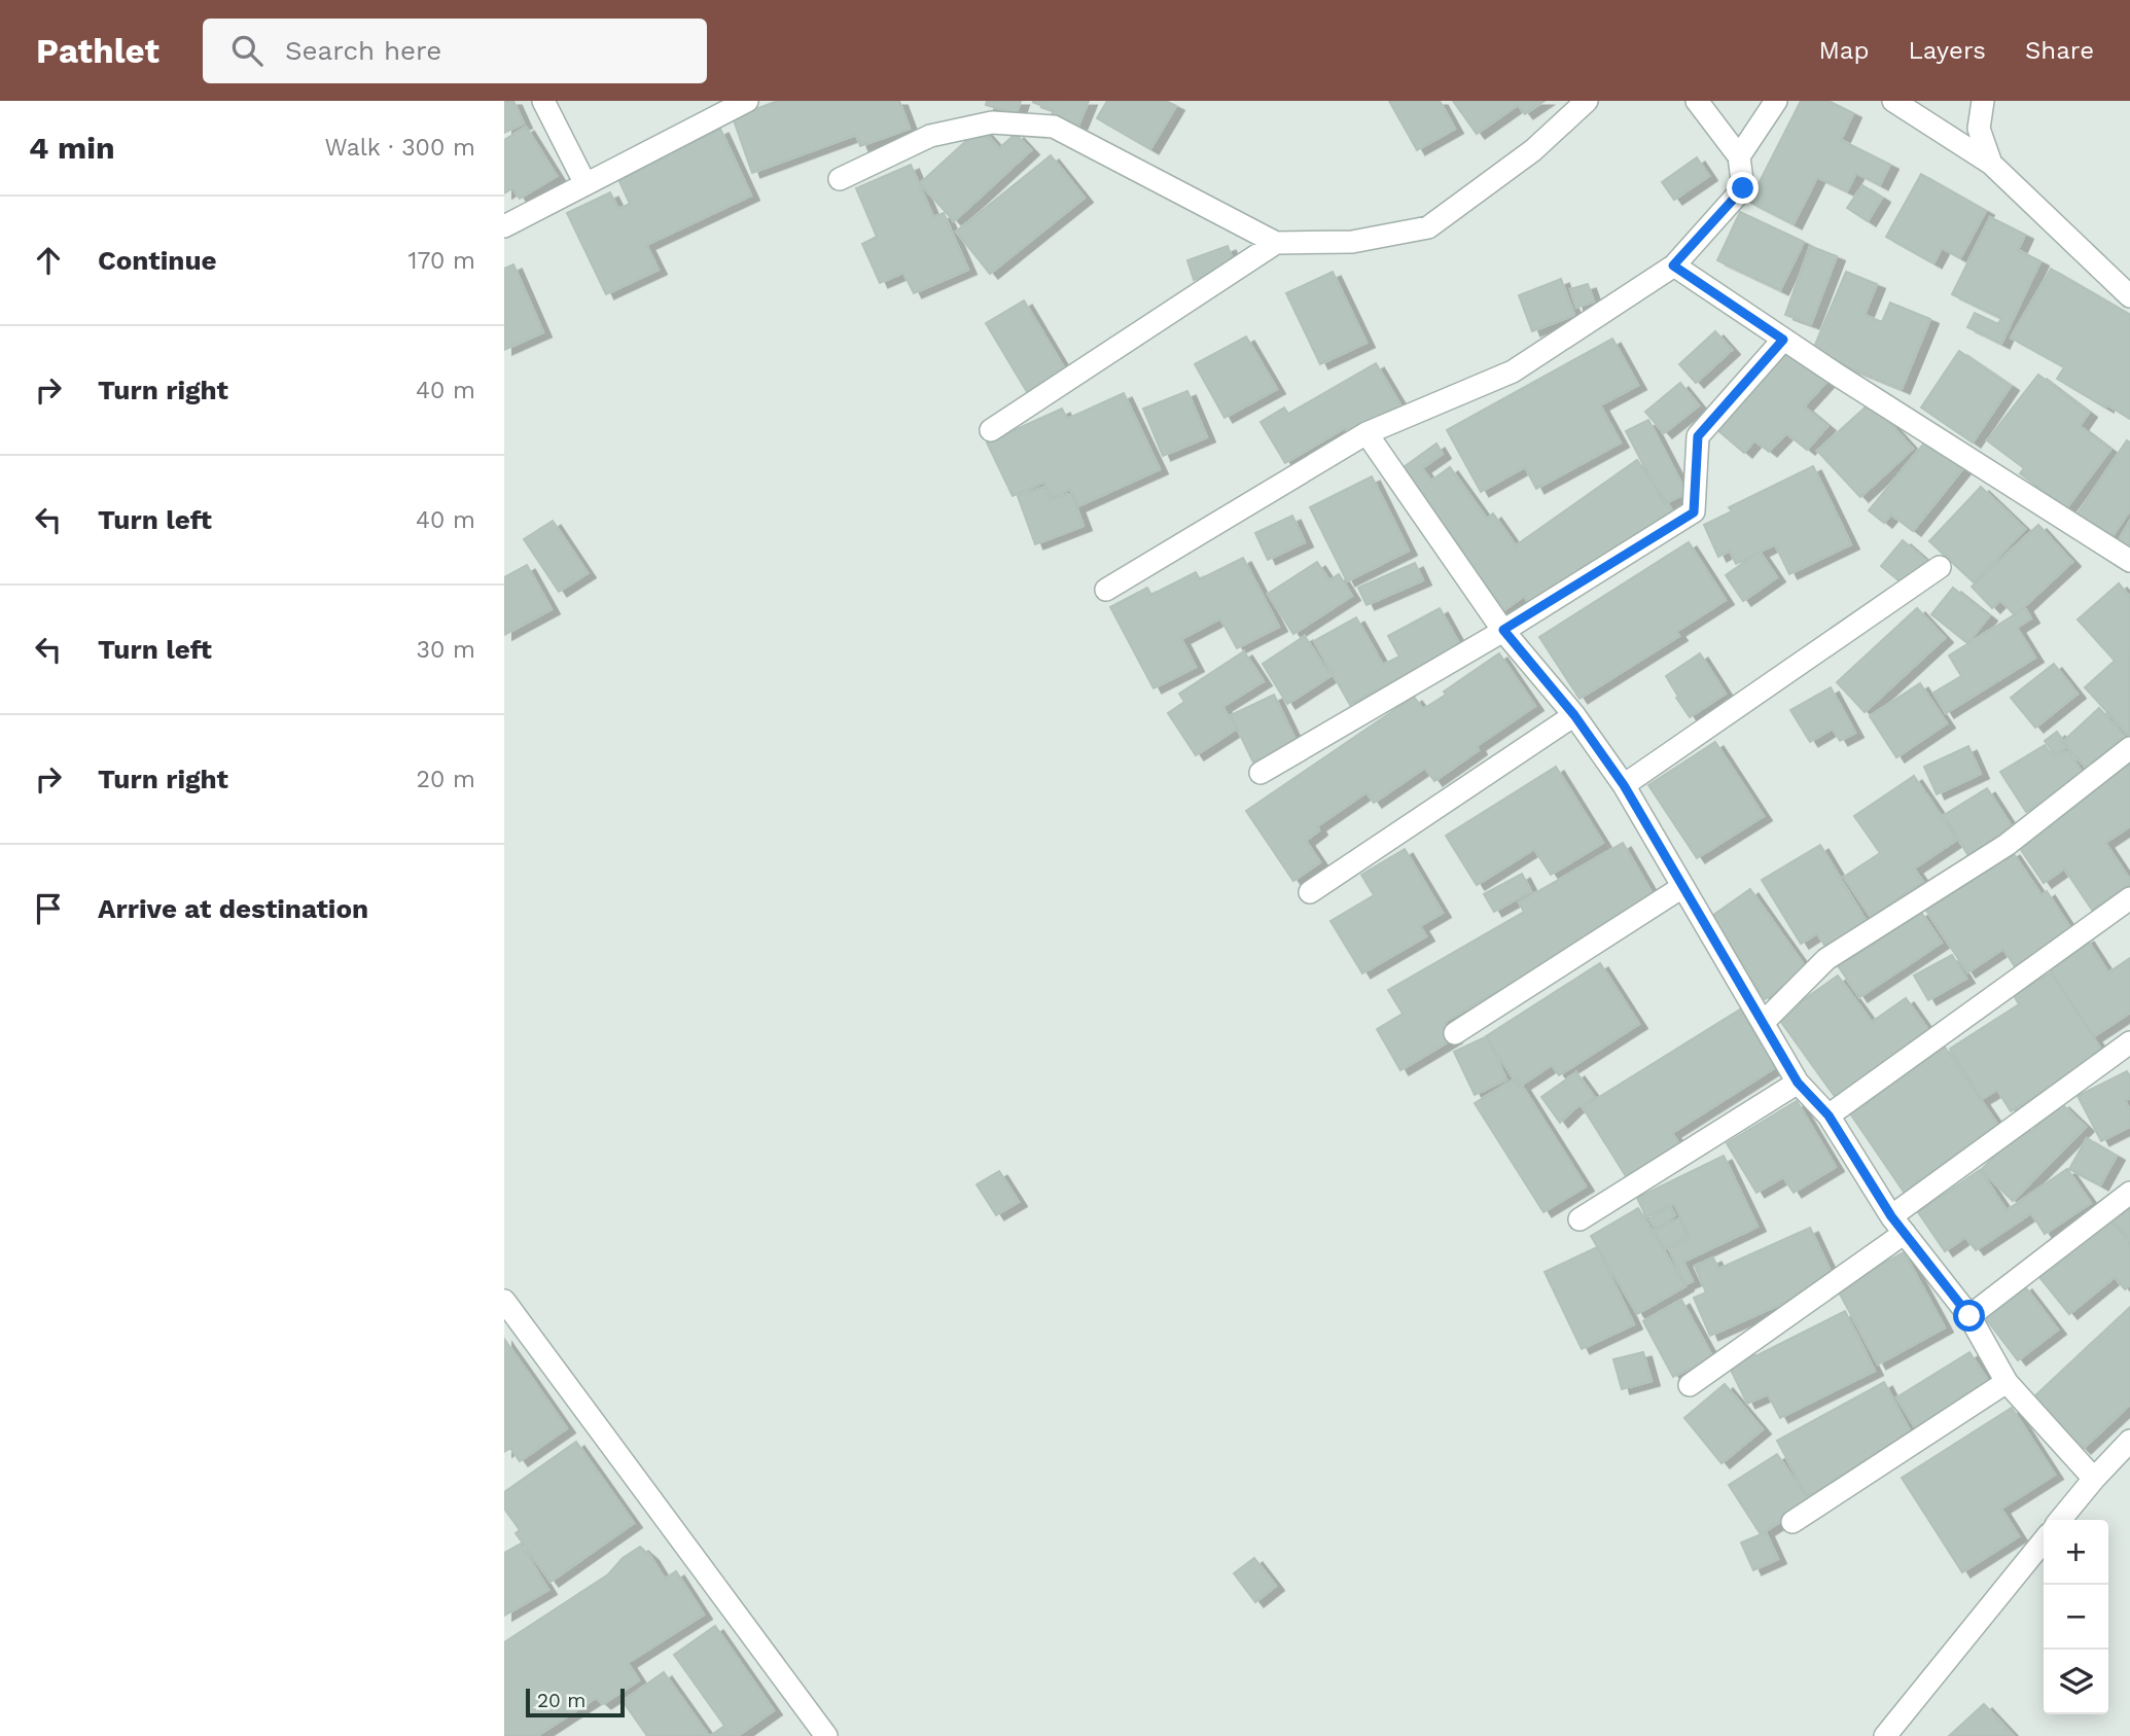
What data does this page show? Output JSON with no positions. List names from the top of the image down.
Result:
{
  "scale_bar": "20 m",
  "page": {
    "header": "Pathlet",
    "search": "Search here",
    "nav": ["Map", "Layers", "Share"],
    "heading": ["4 min", "Walk · 300 m"],
    "list": [
      ["Continue", "170 m"],
      ["Turn right", "40 m"],
      ["Turn left", "40 m"],
      ["Turn left", "30 m"],
      ["Turn right", "20 m"],
      "Arrive at destination"
    ],
    "map_buttons": ["+", "−"],
    "scale": "20 m"
  }
}
